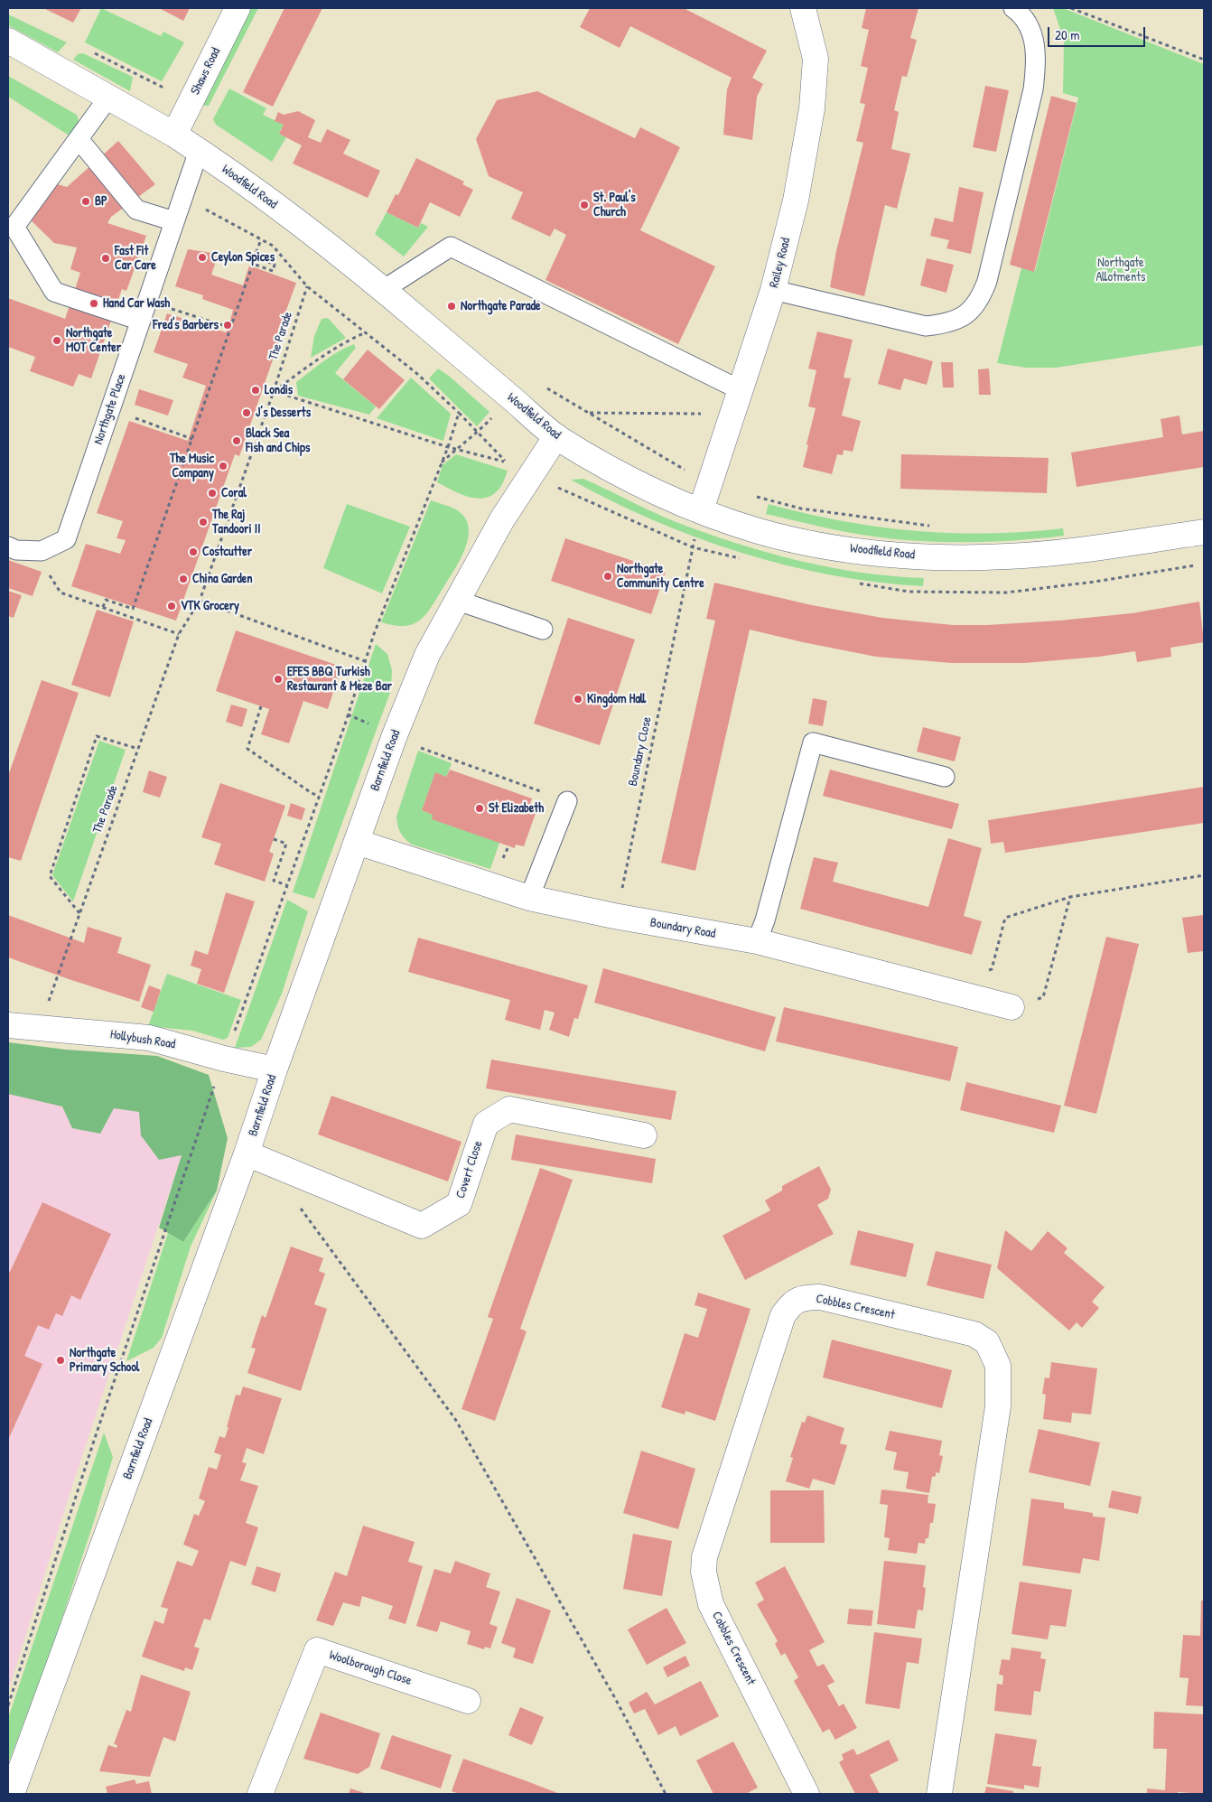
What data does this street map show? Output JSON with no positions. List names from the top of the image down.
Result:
{
  "streets": {
    "street": [
      "Shaws Road",
      "Woodfield Road",
      "Railey Road",
      "Barnfield Road",
      "Boundary Road",
      "Hollybush Road",
      "Covert Close",
      "Cobbles Crescent",
      "Woolborough Close"
    ],
    "lane": ["Northgate Place"],
    "path": ["The Parade", "Boundary Close"]
  },
  "crossings": [
    ["Shaws Road", "Woodfield Road"],
    ["Woodfield Road", "Railey Road"],
    ["Woodfield Road", "Northgate Place"],
    ["Woodfield Road", "Boundary Close"],
    ["Woodfield Road", "Barnfield Road"],
    ["Railey Road", "Boundary Close"],
    ["The Parade", "Hollybush Road"],
    ["Boundary Close", "Boundary Road"],
    ["Barnfield Road", "Boundary Road"],
    ["Barnfield Road", "Hollybush Road"],
    ["Barnfield Road", "Covert Close"]
  ],
  "parks": ["Northgate Allotments"],
  "places": [
    "BP",
    "St. Paul's Church",
    "Ceylon Spices",
    "Fast Fit Car Care",
    "Hand Car Wash",
    "Northgate Parade",
    "Fred's Barbers",
    "Northgate MOT Center",
    "Londis",
    "J’s Desserts",
    "Black Sea Fish and Chips",
    "The Music Company",
    "Coral",
    "The Raj Tandoori II",
    "Costcutter",
    "Northgate Community Centre",
    "China Garden",
    "VTK Grocery",
    "EFES BBQ Turkish Restaurant & Meze Bar",
    "Kingdom Hall",
    "St Elizabeth",
    "Northgate Primary School"
  ],
  "scale_bar": "20 m"
}
